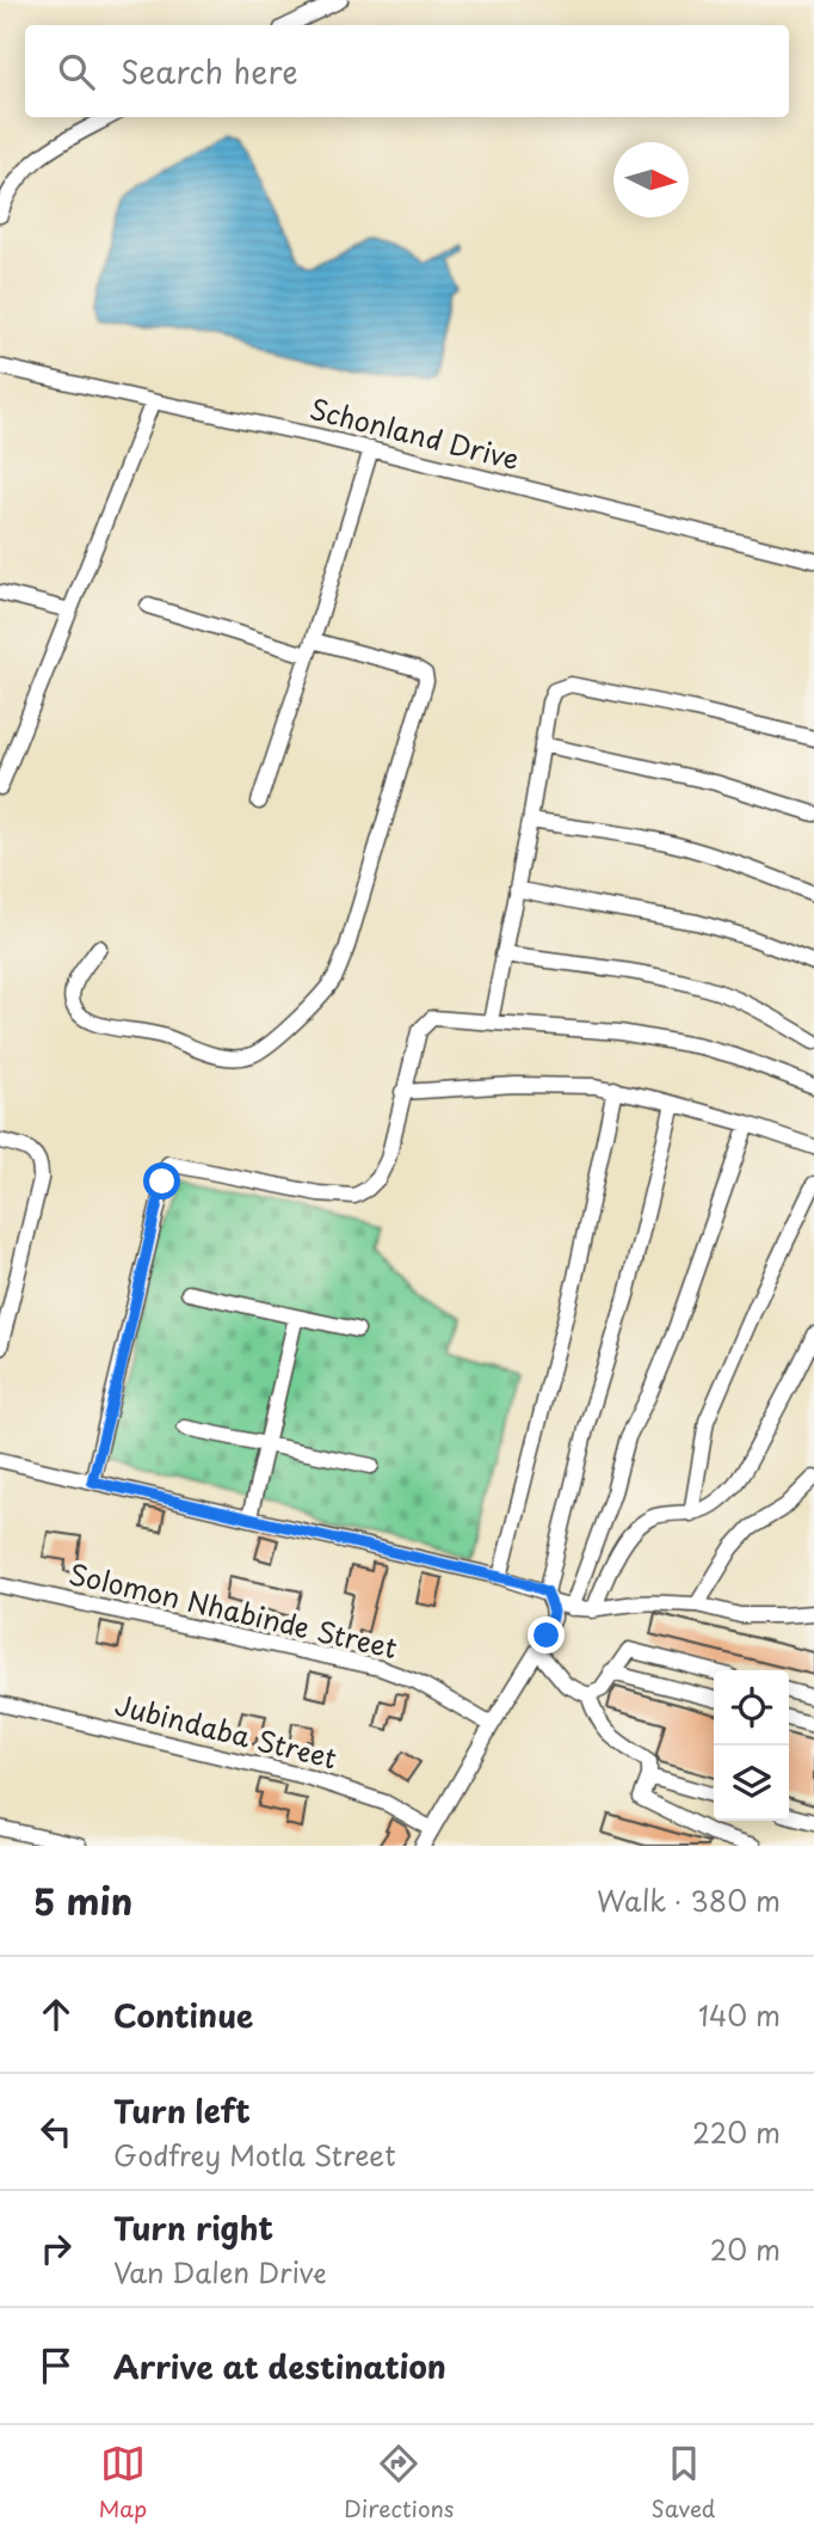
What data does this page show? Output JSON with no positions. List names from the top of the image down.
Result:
{
  "streets": {
    "street": ["Schonland Drive", "Solomon Nhabinde Street", "Jubindaba Street"]
  },
  "north": "right",
  "page": {
    "search": "Search here",
    "heading": ["5 min", "Walk · 380 m"],
    "list": [
      ["Continue", "140 m"],
      ["Turn left", "Godfrey Motla Street", "220 m"],
      ["Turn right", "Van Dalen Drive", "20 m"],
      "Arrive at destination"
    ],
    "nav": ["Map", "Directions", "Saved"]
  }
}
